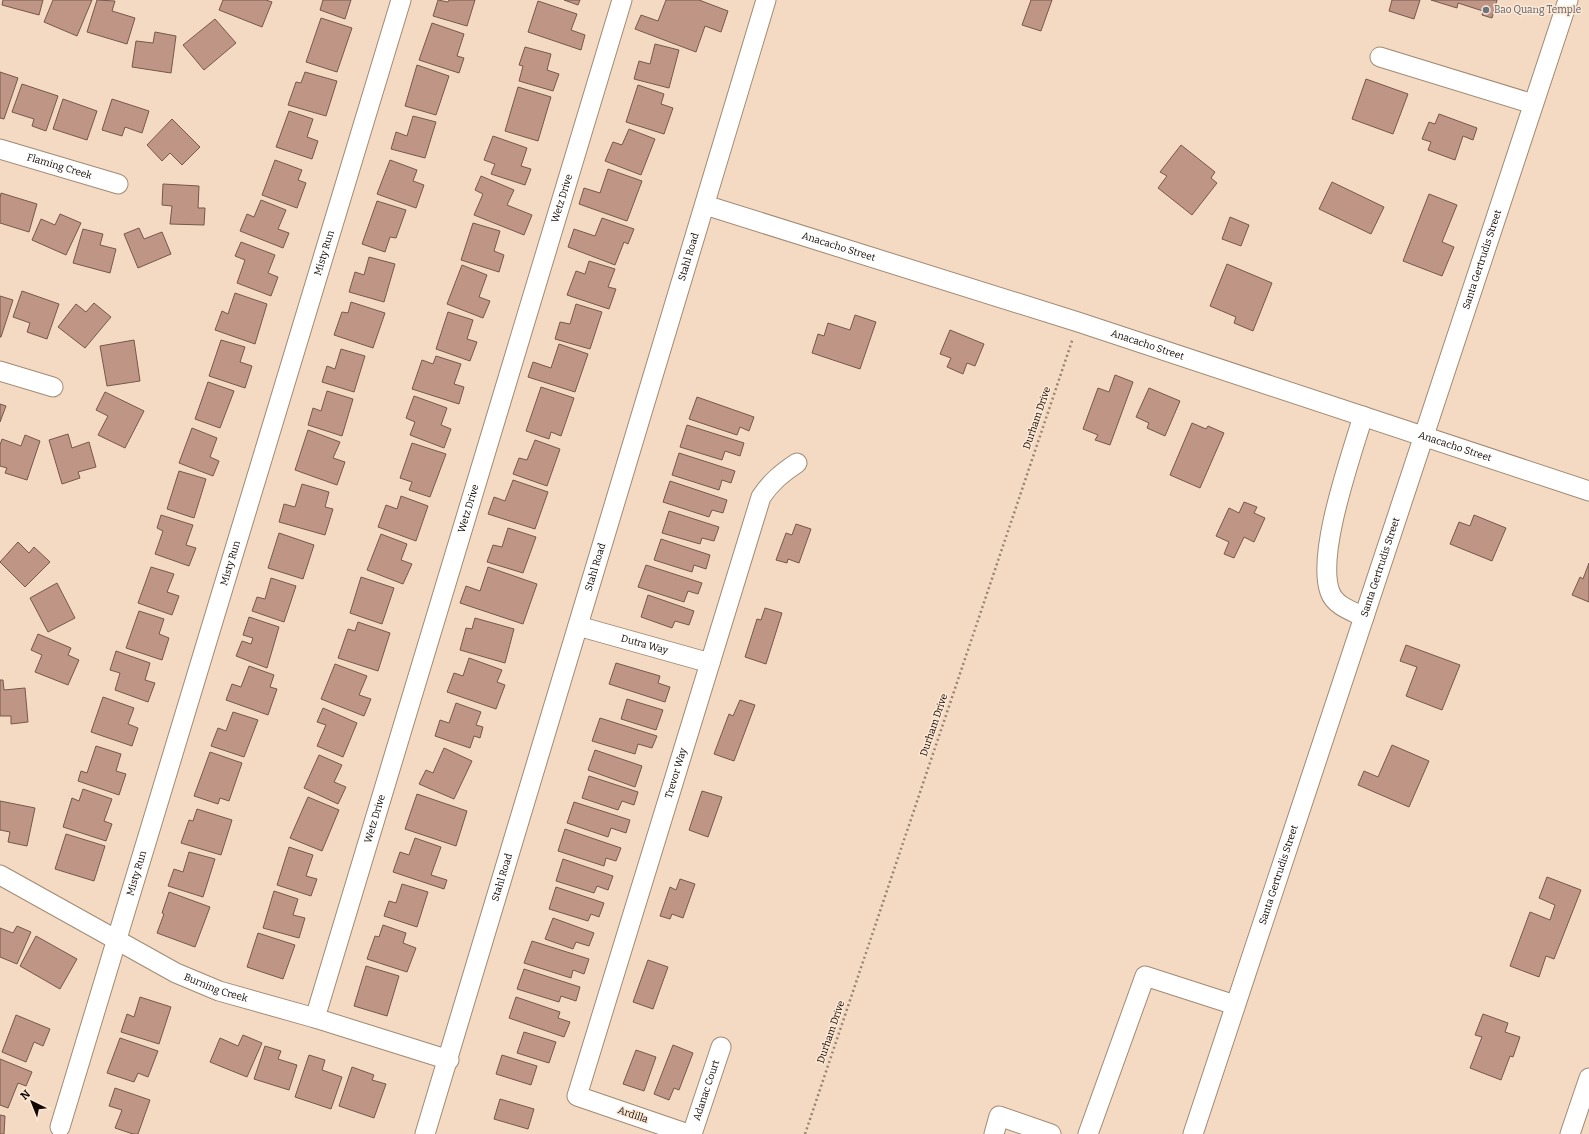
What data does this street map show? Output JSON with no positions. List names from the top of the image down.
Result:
{
  "streets": {
    "street": [
      "Flaming Creek",
      "Wetz Drive",
      "Anacacho Street",
      "Misty Run",
      "Stahl Road",
      "Santa Gertrudis Street",
      "Dutra Way",
      "Trevor Way",
      "Burning Creek",
      "Adanac Court",
      "Ardilla"
    ],
    "path": ["Durham Drive"]
  },
  "crossings": [
    ["Wetz Drive", "Burning Creek"],
    ["Anacacho Street", "Stahl Road"],
    ["Anacacho Street", "Santa Gertrudis Street"],
    ["Anacacho Street", "Durham Drive"],
    ["Misty Run", "Burning Creek"],
    ["Stahl Road", "Dutra Way"],
    ["Stahl Road", "Burning Creek"],
    ["Dutra Way", "Trevor Way"],
    ["Trevor Way", "Ardilla"]
  ],
  "places": ["Bao Quang Temple"],
  "north": "top left"
}
